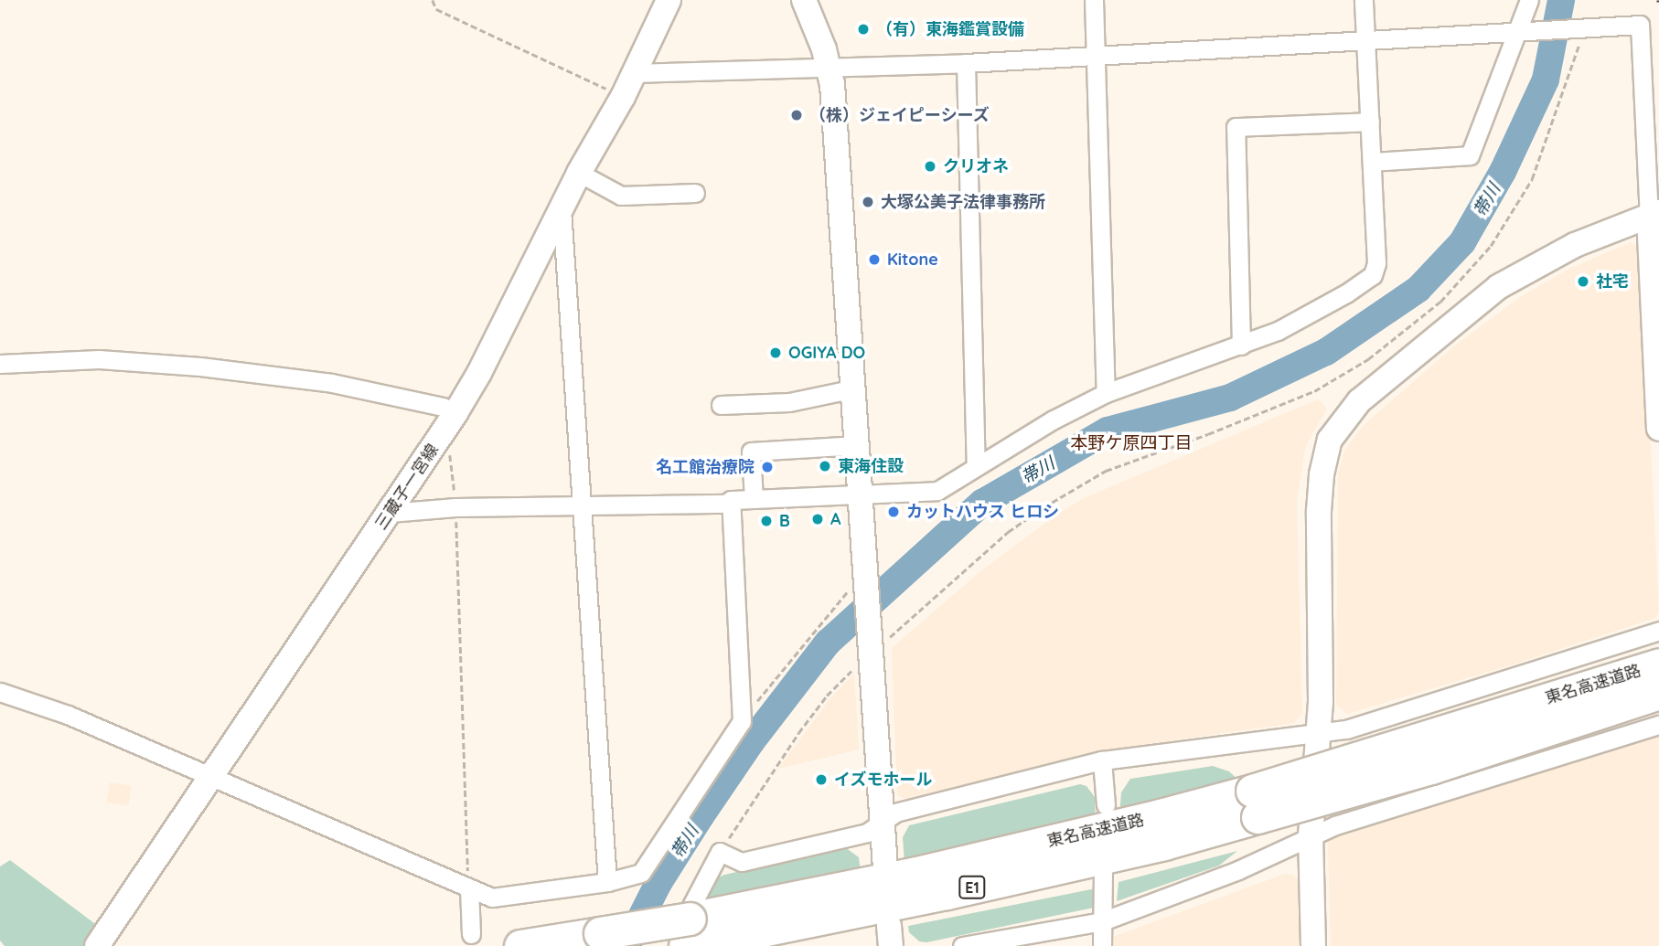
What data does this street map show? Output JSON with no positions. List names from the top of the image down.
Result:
{
  "streets": {
    "highway": ["東名高速道路", "E1"],
    "street": ["三蔵子一宮線"]
  },
  "districts": ["本野ケ原四丁目"],
  "water": ["帯川"],
  "places": [
    "（有）東海鑑賞設備",
    "（株）ジェイピーシーズ",
    "クリオネ",
    "大塚公美子法律事務所",
    "Kitone",
    "社宅",
    "OGIYA DO",
    "東海住設",
    "名工館治療院",
    "カットハウス ヒロシ",
    "A",
    "B",
    "イズモホール"
  ]
}
